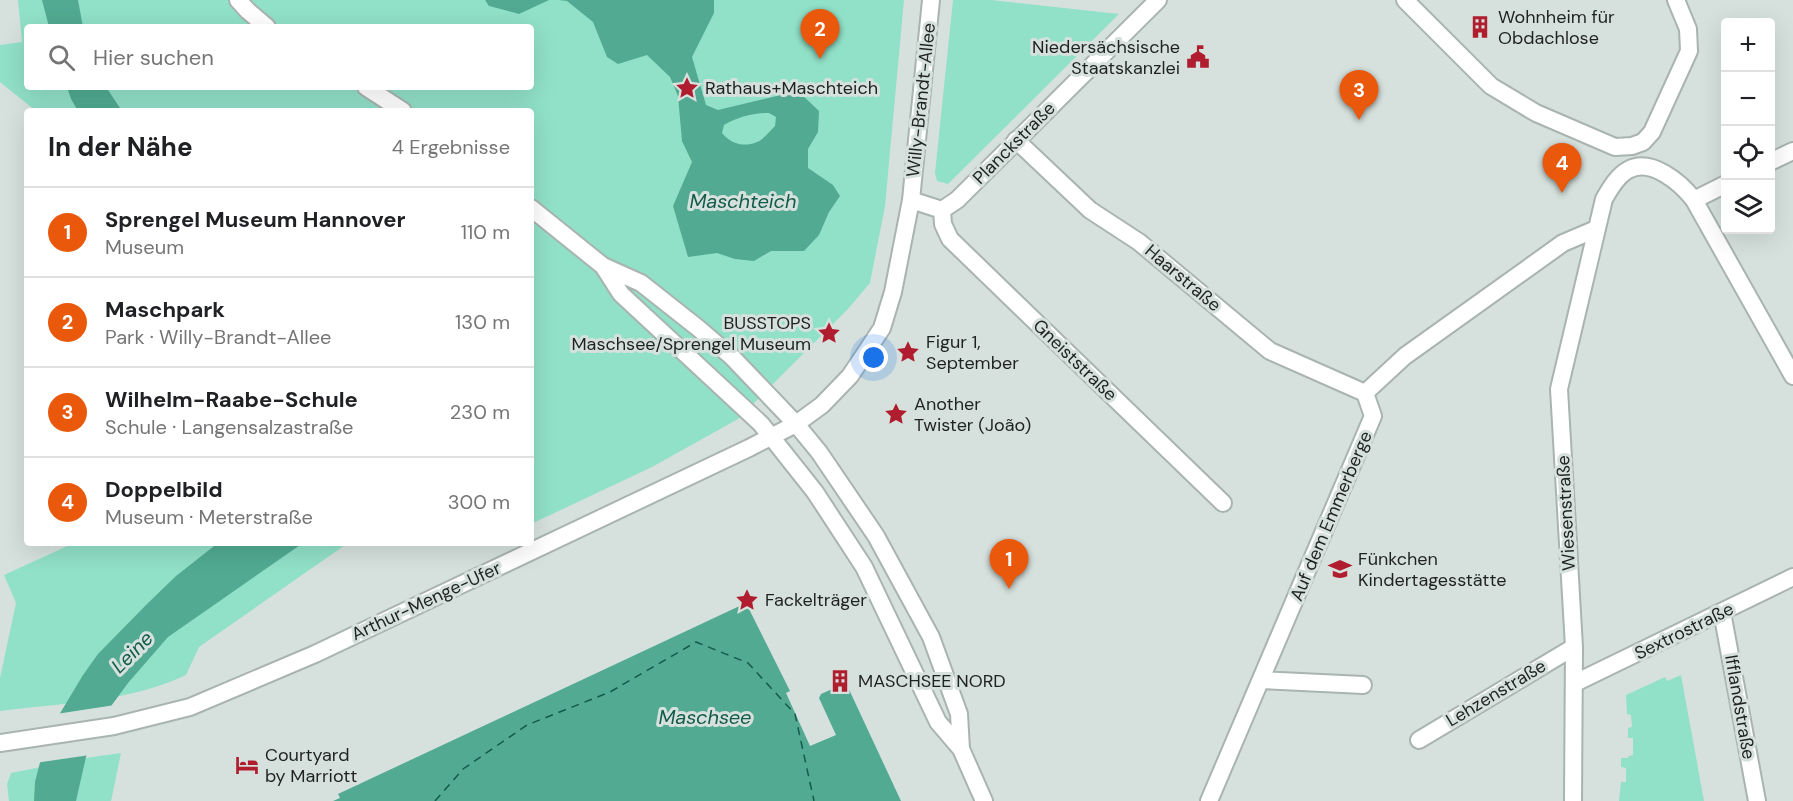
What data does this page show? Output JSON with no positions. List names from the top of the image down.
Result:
{
  "streets": {
    "street": [
      "Willy-Brandt-Allee",
      "Planckstraße",
      "Haarstraße",
      "Gneiststraße",
      "Wiesenstraße",
      "Auf dem Emmerberge",
      "Arthur-Menge-Ufer",
      "Sextrostraße",
      "Lehzenstraße",
      "Ifflandstraße"
    ]
  },
  "crossings": [
    ["Willy-Brandt-Allee", "Arthur-Menge-Ufer"],
    ["Planckstraße", "Haarstraße"],
    ["Planckstraße", "Gneiststraße"],
    ["Haarstraße", "Auf dem Emmerberge"],
    ["Wiesenstraße", "Sextrostraße"],
    ["Wiesenstraße", "Lehzenstraße"],
    ["Sextrostraße", "Ifflandstraße"]
  ],
  "water": ["Maschteich", "Leine", "Maschsee"],
  "places": {
    "building": ["Wohnheim für Obdachlose", "MASCHSEE NORD"],
    "public building": ["Niedersächsische Staatskanzlei"],
    "place": [
      "Rathaus+Maschteich",
      "BUSSTOPS Maschsee/Sprengel Museum",
      "Figur 1, September",
      "Another Twister (João)",
      "Fackelträger"
    ],
    "school or university": ["Fünkchen Kindertagesstätte"],
    "hotel": ["Courtyard by Marriott"]
  },
  "page": {
    "pins": [
      "2",
      "3",
      "4",
      "1"
    ],
    "map_buttons": ["+", "−"],
    "search": "Hier suchen",
    "heading": ["In der Nähe", "4 Ergebnisse"],
    "list": [
      {
        "mark": "1",
        "name": "Sprengel Museum Hannover",
        "note": "Museum",
        "value": "110 m"
      },
      {
        "mark": "2",
        "name": "Maschpark",
        "note": "Park · Willy-Brandt-Allee",
        "value": "130 m"
      },
      {
        "mark": "3",
        "name": "Wilhelm-Raabe-Schule",
        "note": "Schule · Langensalzastraße",
        "value": "230 m"
      },
      {
        "mark": "4",
        "name": "Doppelbild",
        "note": "Museum · Meterstraße",
        "value": "300 m"
      }
    ]
  }
}
